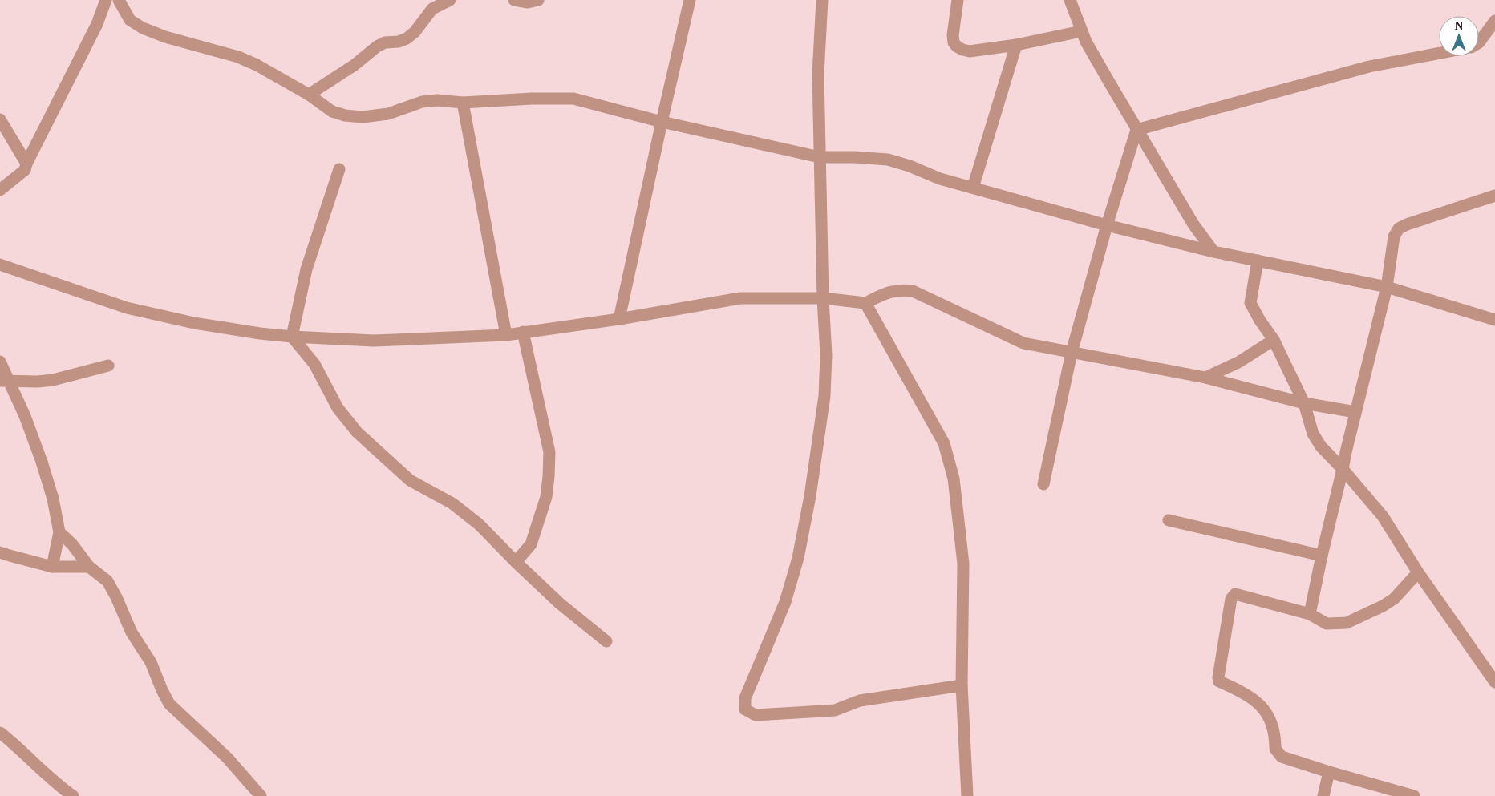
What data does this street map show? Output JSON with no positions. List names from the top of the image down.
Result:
{
  "north": "top"
}
